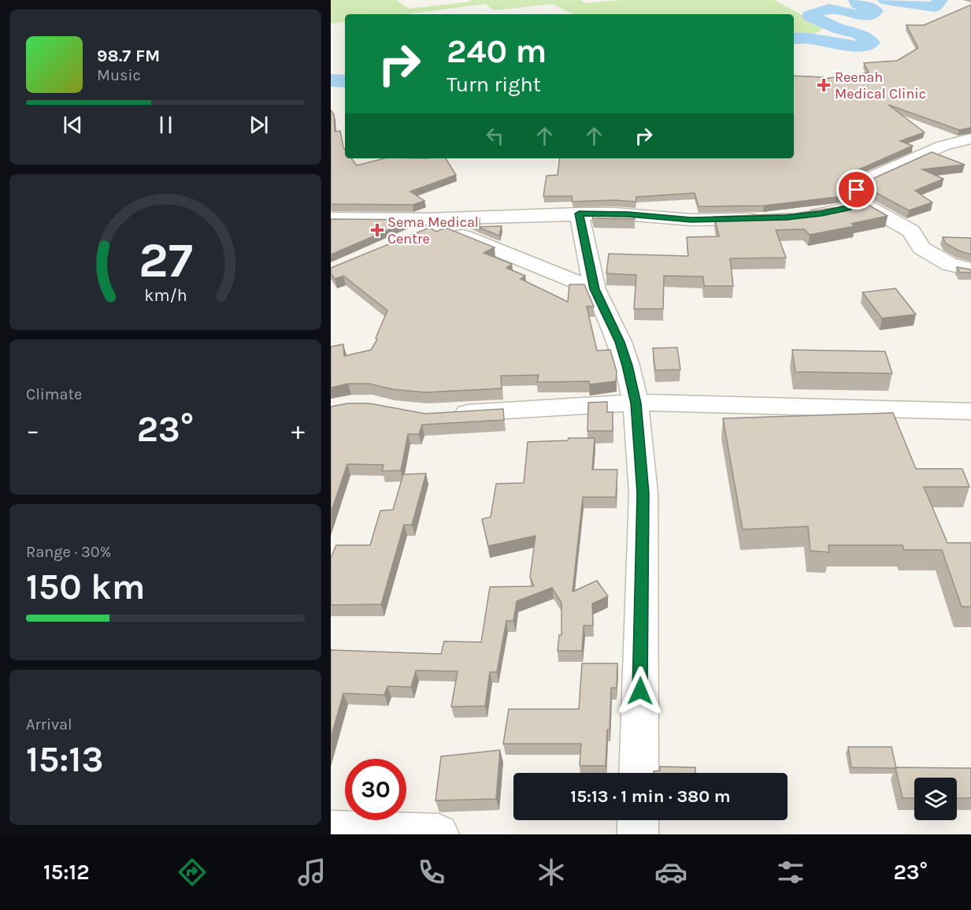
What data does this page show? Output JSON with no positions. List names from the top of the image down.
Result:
{
  "places": {
    "health": ["Reenah Medical Clinic", "Sema Medical Centre"]
  },
  "page": {
    "turn": ["240 m", "Turn right"],
    "song": ["98.7 FM", "Music"],
    "tile": [
      "Climate",
      ["Range · 30%", "150 km"],
      ["Arrival", "15:13"]
    ],
    "heat": ["−", "23°", "+"],
    "limit": "30",
    "trip": "15:13 · 1 min · 380 m",
    "tabs": ["15:12", "23°"],
    "gauge": ["27", "km/h"]
  }
}
